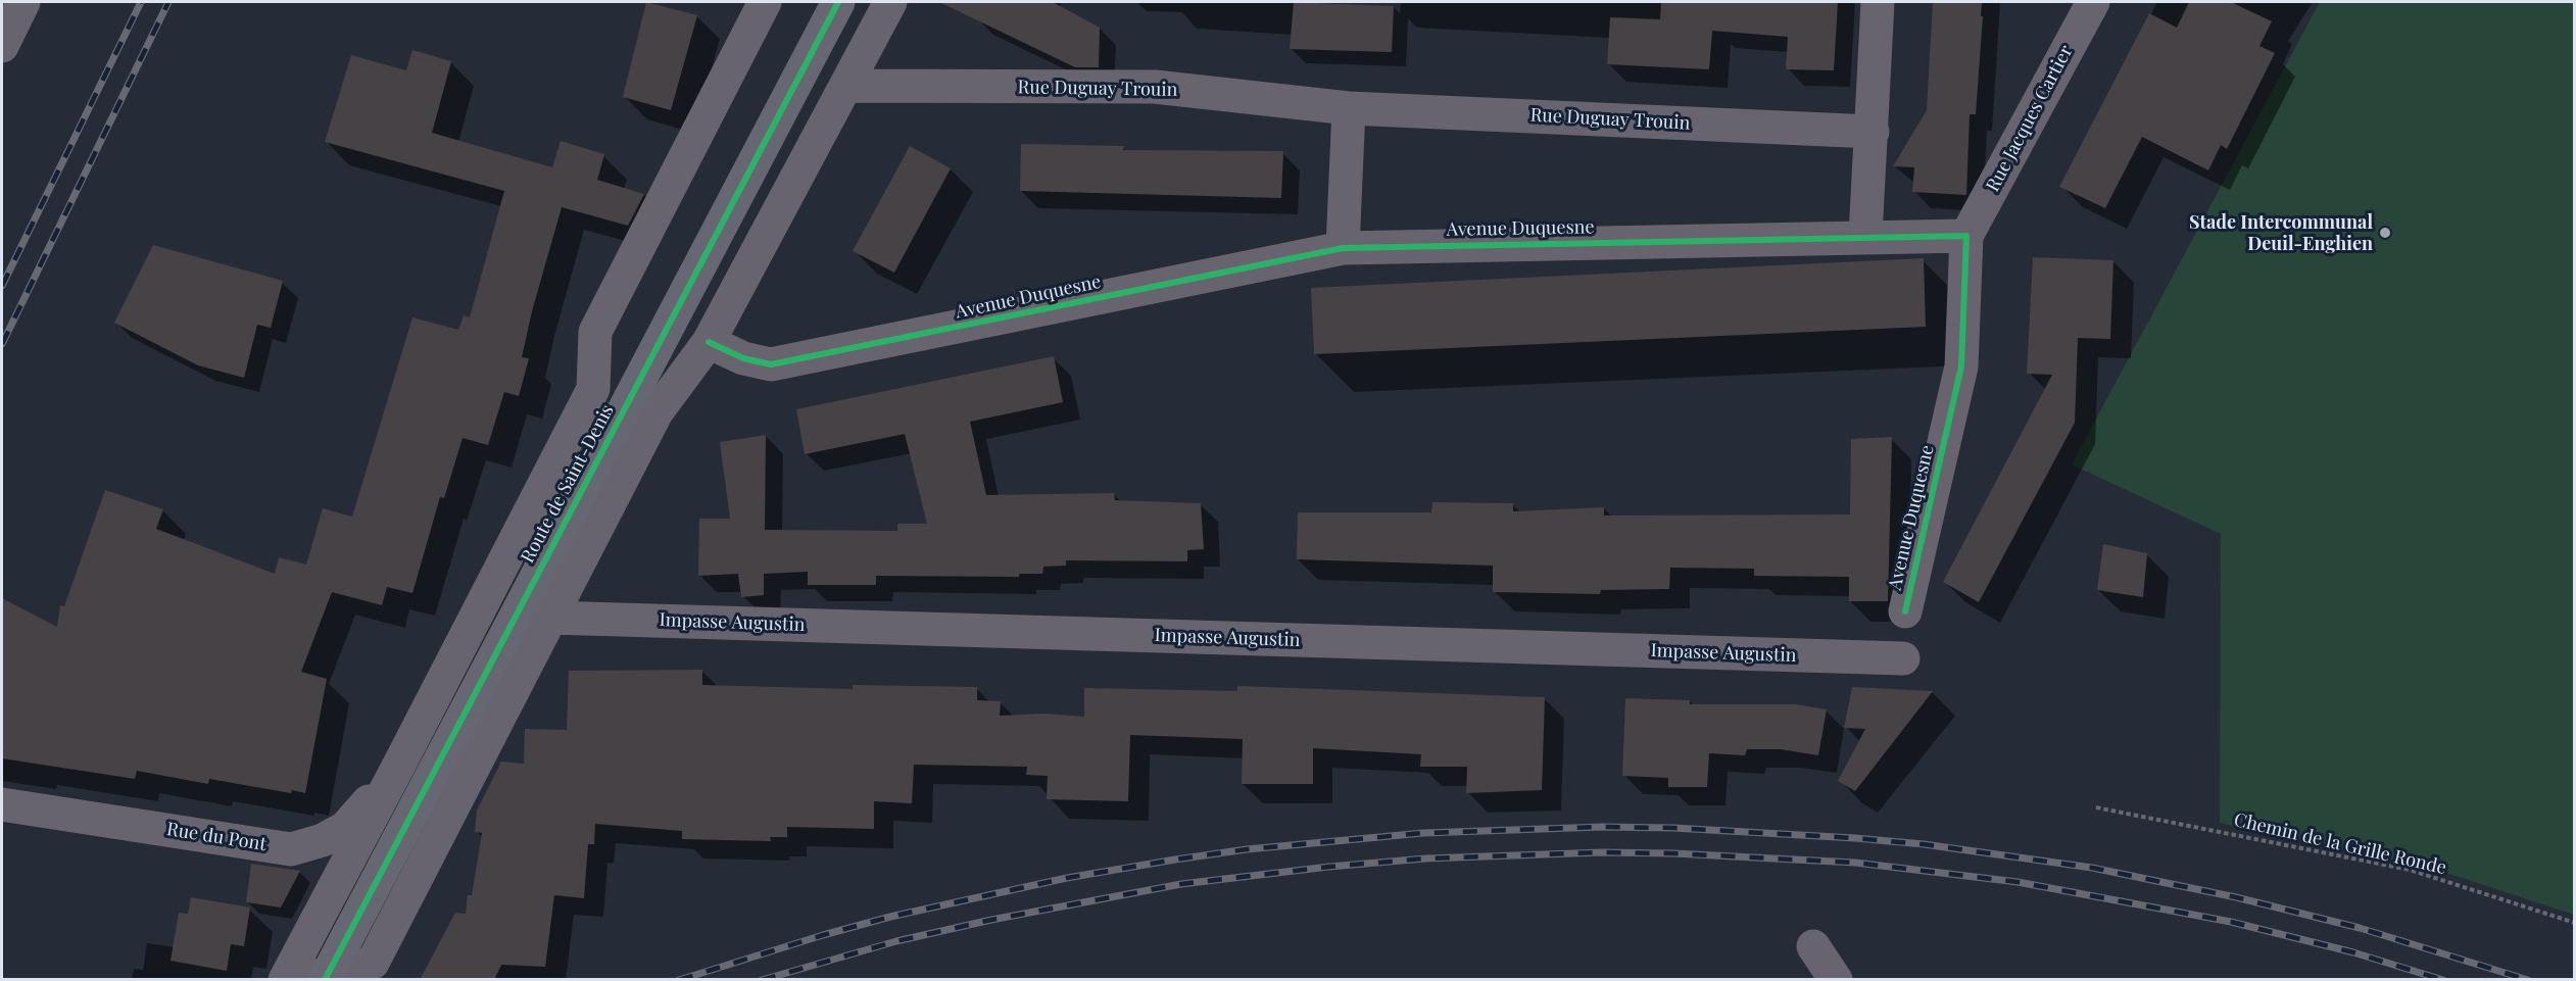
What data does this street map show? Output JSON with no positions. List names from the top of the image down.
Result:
{
  "streets": {
    "main road": ["Route de Saint-Denis"],
    "street": [
      "Rue Duguay Trouin",
      "Rue Jacques Cartier",
      "Avenue Duquesne",
      "Impasse Augustin",
      "Rue du Pont"
    ],
    "path": ["Chemin de la Grille Ronde"]
  },
  "crossings": [
    ["Rue Jacques Cartier", "Avenue Duquesne"],
    ["Route de Saint-Denis", "Rue du Pont"]
  ],
  "places": ["Stade Intercommunal Deuil-Enghien"]
}
